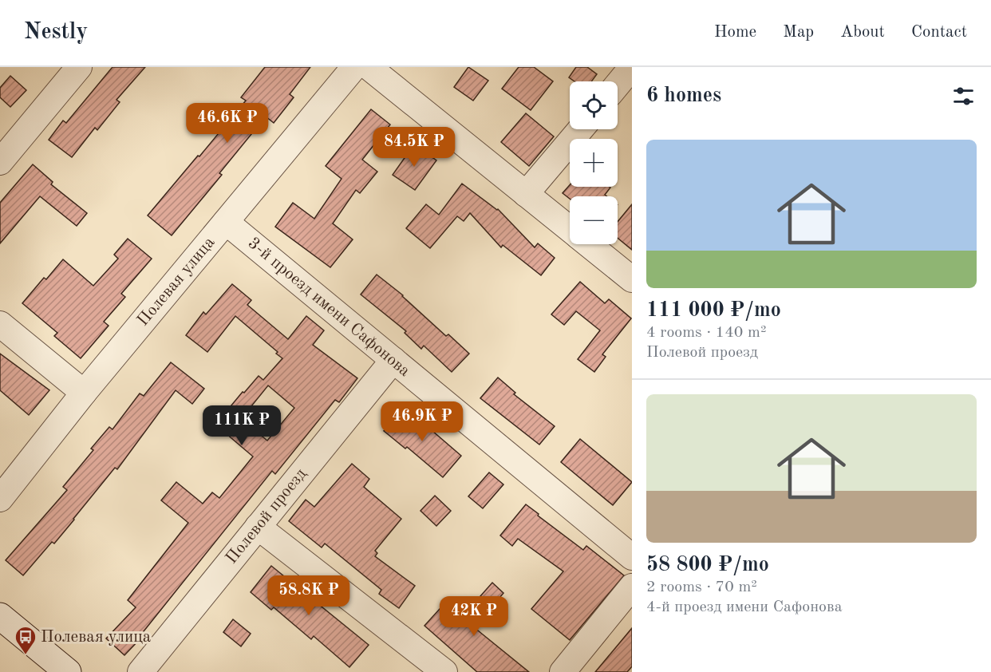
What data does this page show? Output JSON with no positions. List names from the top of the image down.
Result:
{
  "streets": {
    "street": ["Полевая улица", "3-й проезд имени Сафонова", "Полевой проезд"]
  },
  "crossings": [
    ["Полевая улица", "3-й проезд имени Сафонова"],
    ["3-й проезд имени Сафонова", "Полевой проезд"]
  ],
  "places": {
    "bus stop": ["Полевая улица"]
  },
  "page": {
    "header": "Nestly",
    "nav": [
      "Home",
      "Map",
      "About",
      "Contact"
    ],
    "heading": "6 homes",
    "map_buttons": ["+", "−"],
    "price": [
      "46.6K ₽",
      "84.5K ₽",
      "46.9K ₽",
      "111K ₽",
      "58.8K ₽",
      "42K ₽"
    ],
    "list": [
      {
        "name": "111 000 ₽/mo",
        "note": "4 rooms · 140 m² · Полевой проезд"
      },
      {
        "name": "58 800 ₽/mo",
        "note": "2 rooms · 70 m² · 4-й проезд имени Сафонова"
      }
    ]
  }
}
